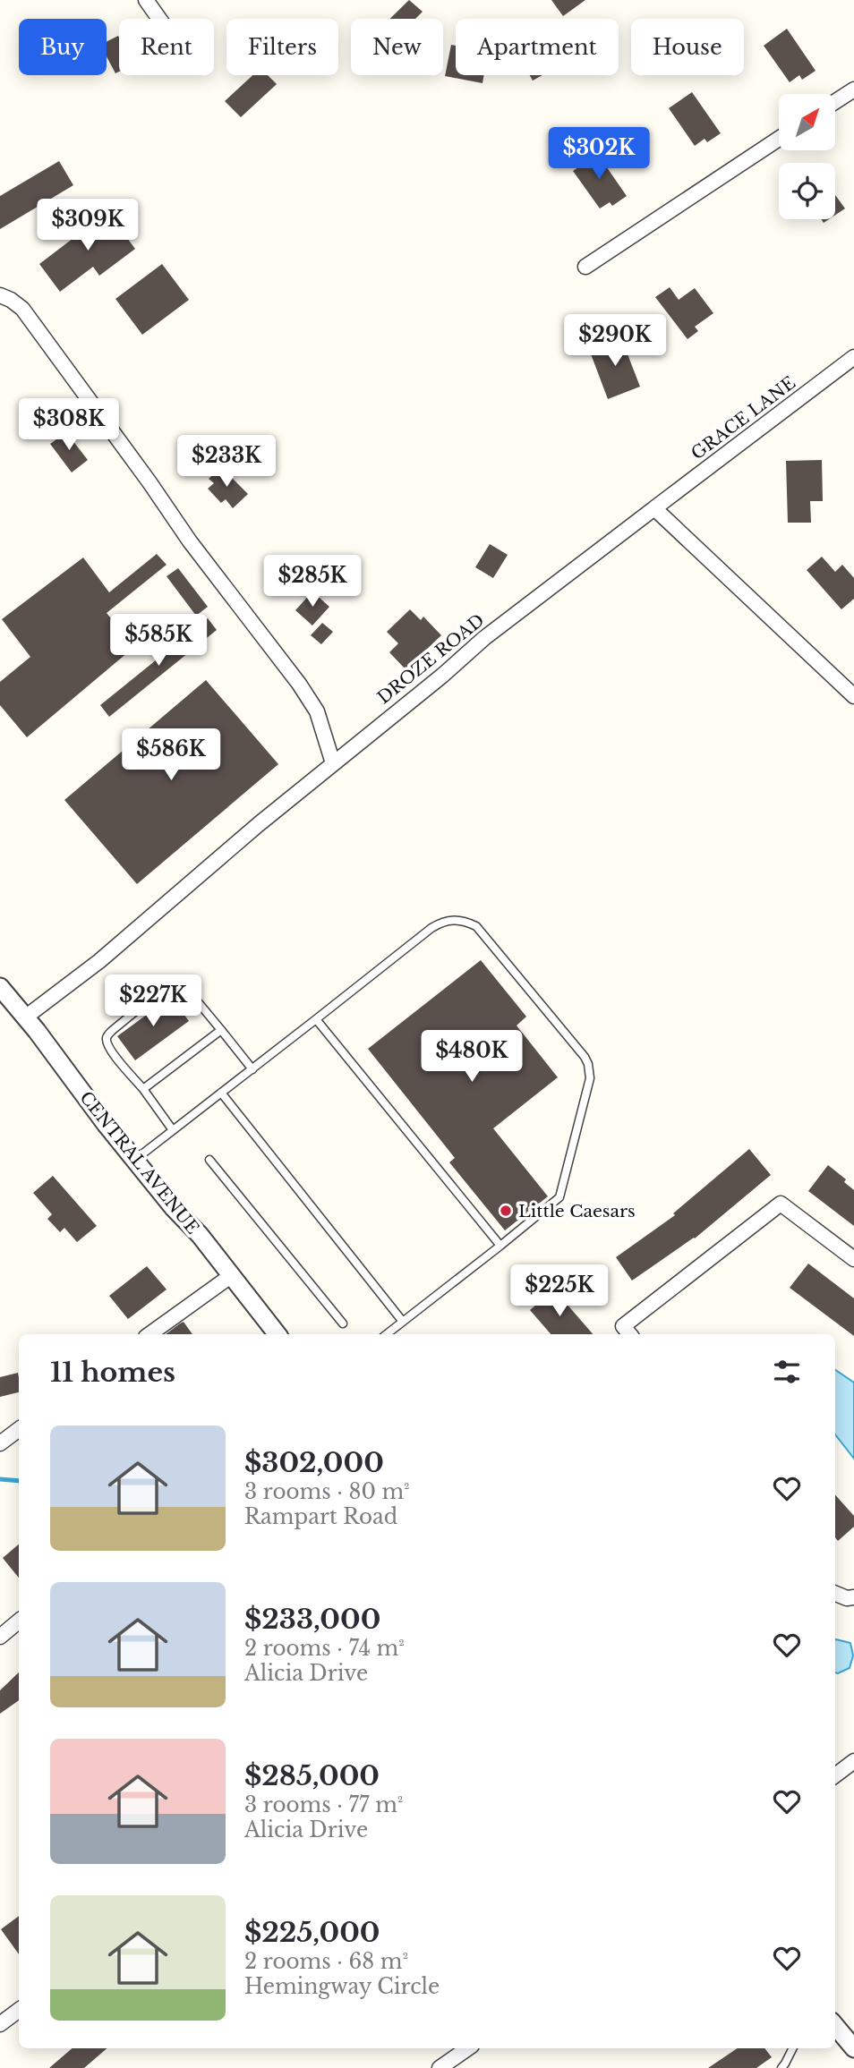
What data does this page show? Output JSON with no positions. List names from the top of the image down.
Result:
{
  "streets": {
    "street": ["GRACE LANE", "DROZE ROAD", "CENTRAL AVENUE"]
  },
  "crossings": [
    ["GRACE LANE", "DROZE ROAD"],
    ["DROZE ROAD", "CENTRAL AVENUE"]
  ],
  "places": ["Little Caesars"],
  "north": "top right",
  "page": {
    "chip": [
      "Buy",
      "Rent",
      "Filters",
      "New",
      "Apartment",
      "House"
    ],
    "price": [
      "$302K",
      "$309K",
      "$290K",
      "$308K",
      "$233K",
      "$285K",
      "$585K",
      "$586K",
      "$227K",
      "$480K",
      "$225K"
    ],
    "heading": "11 homes",
    "list": [
      {
        "name": "$302,000",
        "note": "3 rooms · 80 m² · Rampart Road"
      },
      {
        "name": "$233,000",
        "note": "2 rooms · 74 m² · Alicia Drive"
      },
      {
        "name": "$285,000",
        "note": "3 rooms · 77 m² · Alicia Drive"
      },
      {
        "name": "$225,000",
        "note": "2 rooms · 68 m² · Hemingway Circle"
      }
    ]
  }
}
